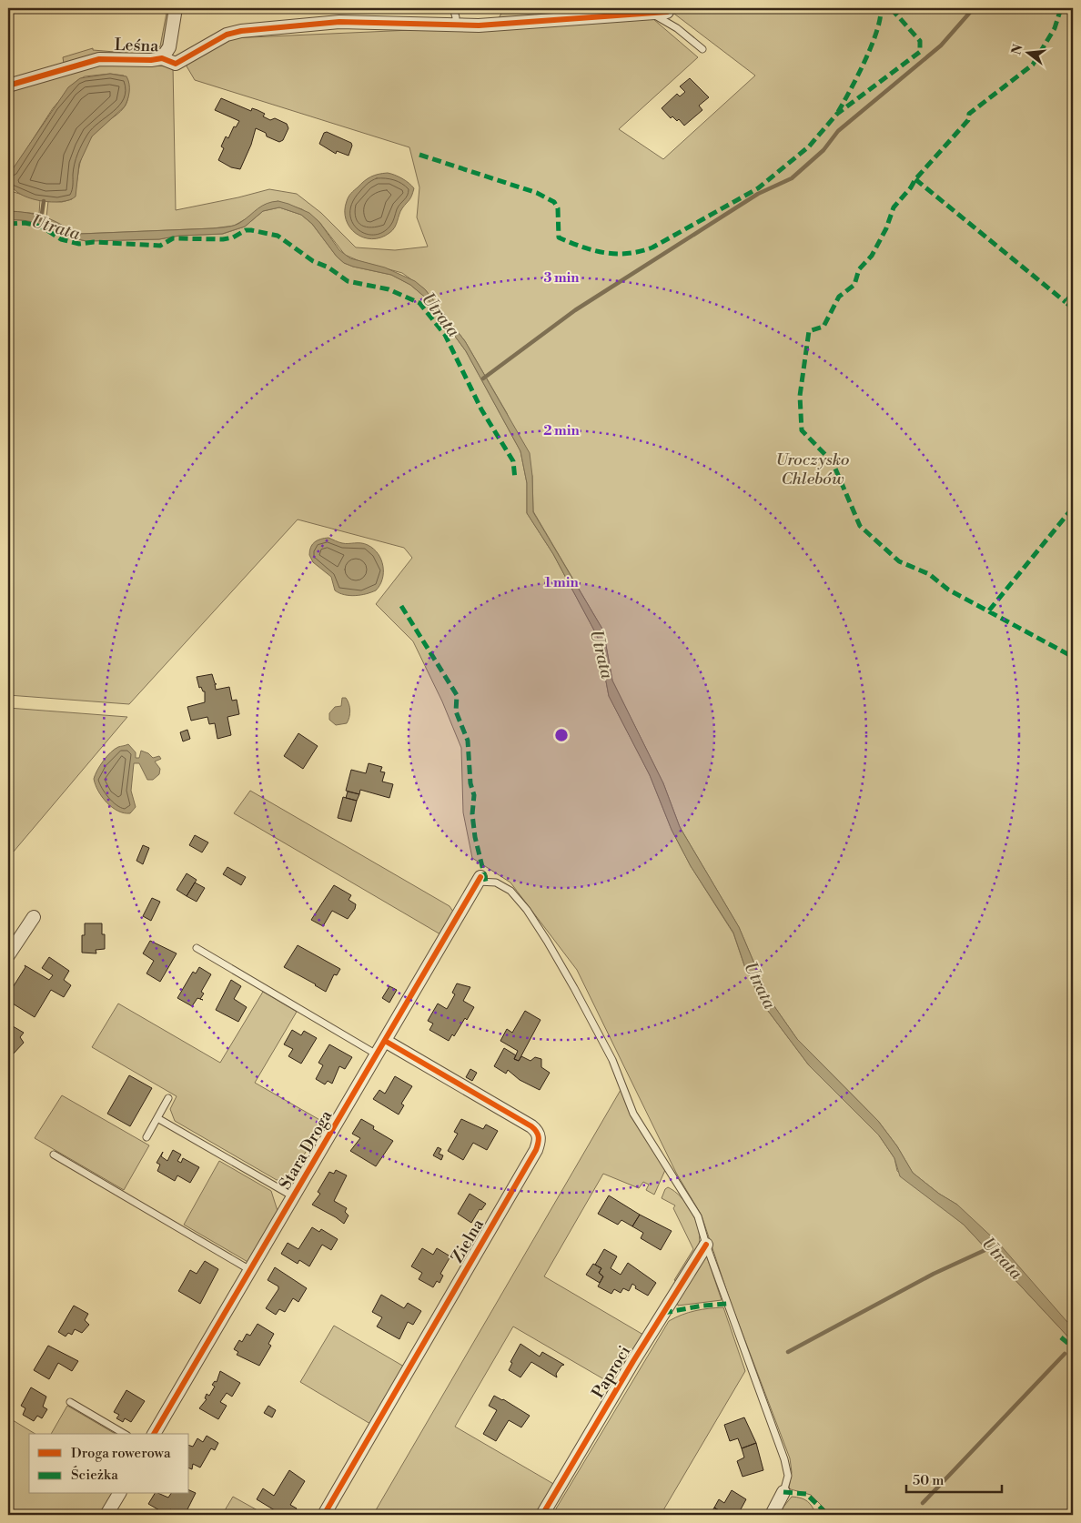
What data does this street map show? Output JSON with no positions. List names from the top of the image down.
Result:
{
  "streets": {
    "street": [
      "Leśna",
      "Stara Droga",
      "Zielna",
      "Paproci"
    ]
  },
  "crossings": [
    ["Stara Droga", "Zielna"]
  ],
  "water": ["Utrata"],
  "parks": ["Uroczysko Chlebów"],
  "legend": ["Droga rowerowa", "Ścieżka"],
  "scale_bar": "50 m",
  "north": "left",
  "rings": ["3 min", "2 min", "1 min"]
}
